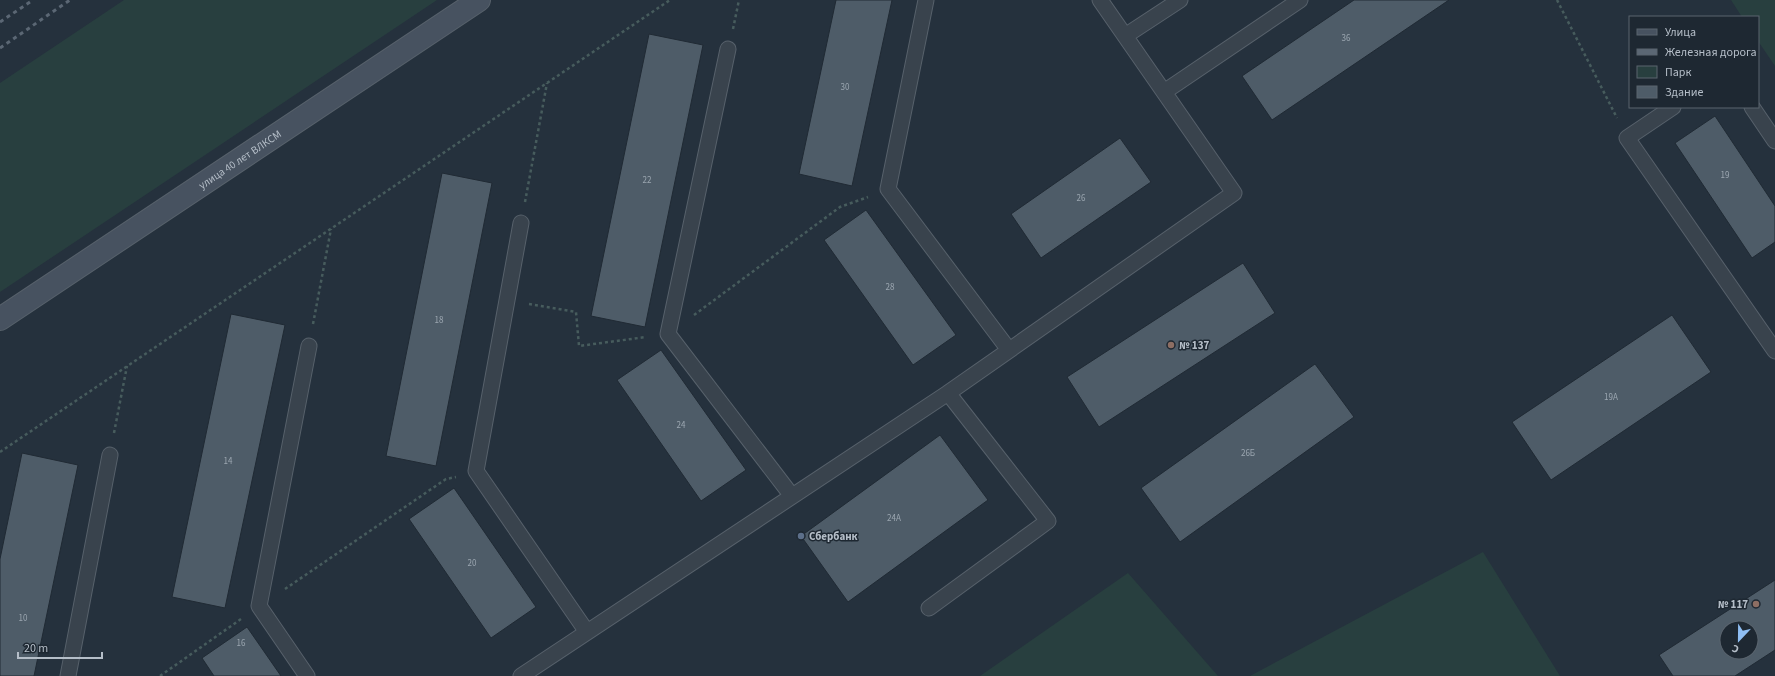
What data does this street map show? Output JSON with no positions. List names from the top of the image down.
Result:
{
  "streets": {
    "street": ["улица 40 лет ВЛКСМ"]
  },
  "places": ["№ 137", "Сбербанк", "№ 117"],
  "house_numbers": [
    "36",
    "30",
    "19",
    "22",
    "26",
    "28",
    "18",
    "19А",
    "24",
    "26Б",
    "14",
    "24А",
    "20",
    "10",
    "16"
  ],
  "legend": [
    "Улица",
    "Железная дорога",
    "Парк",
    "Здание"
  ],
  "scale_bar": "20 m",
  "north": "bottom"
}
